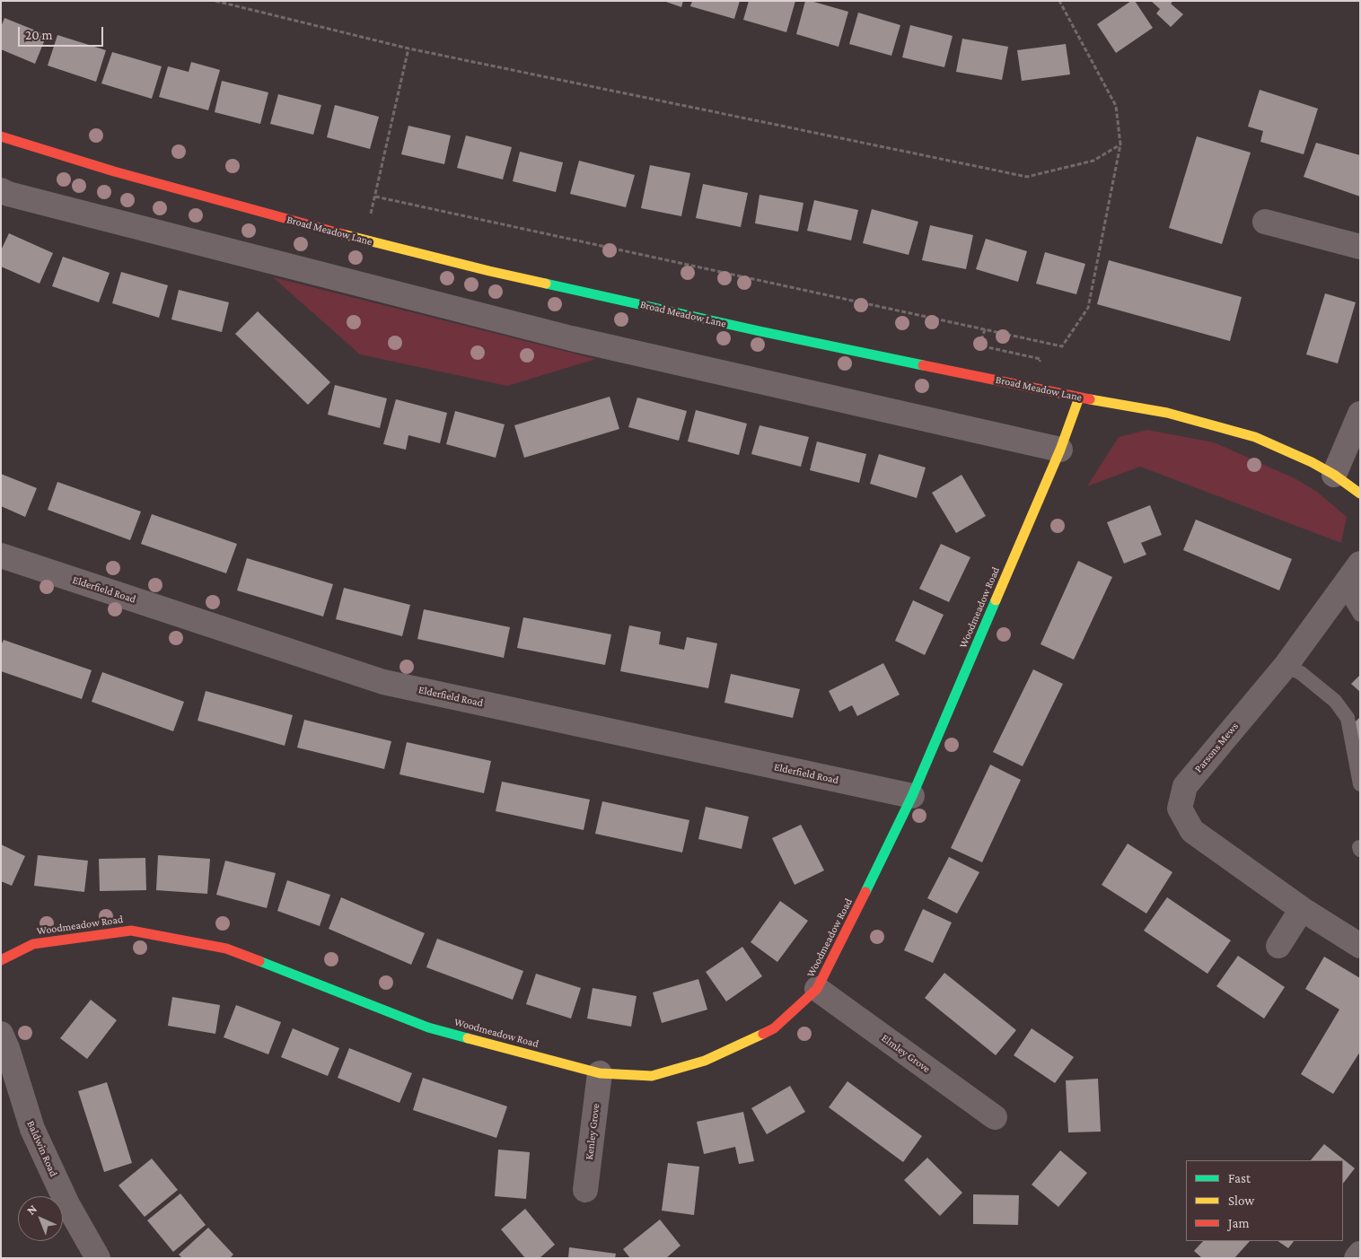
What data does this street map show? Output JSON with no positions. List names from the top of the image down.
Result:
{
  "streets": {
    "street": [
      "Broad Meadow Lane",
      "Elderfield Road",
      "Woodmeadow Road",
      "Parsons Mews",
      "Elmley Grove",
      "Kenley Grove",
      "Baldwin Road"
    ]
  },
  "crossings": [
    ["Broad Meadow Lane", "Woodmeadow Road"],
    ["Elderfield Road", "Woodmeadow Road"],
    ["Woodmeadow Road", "Elmley Grove"],
    ["Woodmeadow Road", "Kenley Grove"]
  ],
  "legend": ["Fast", "Slow", "Jam"],
  "scale_bar": "20 m",
  "north": "top left"
}
